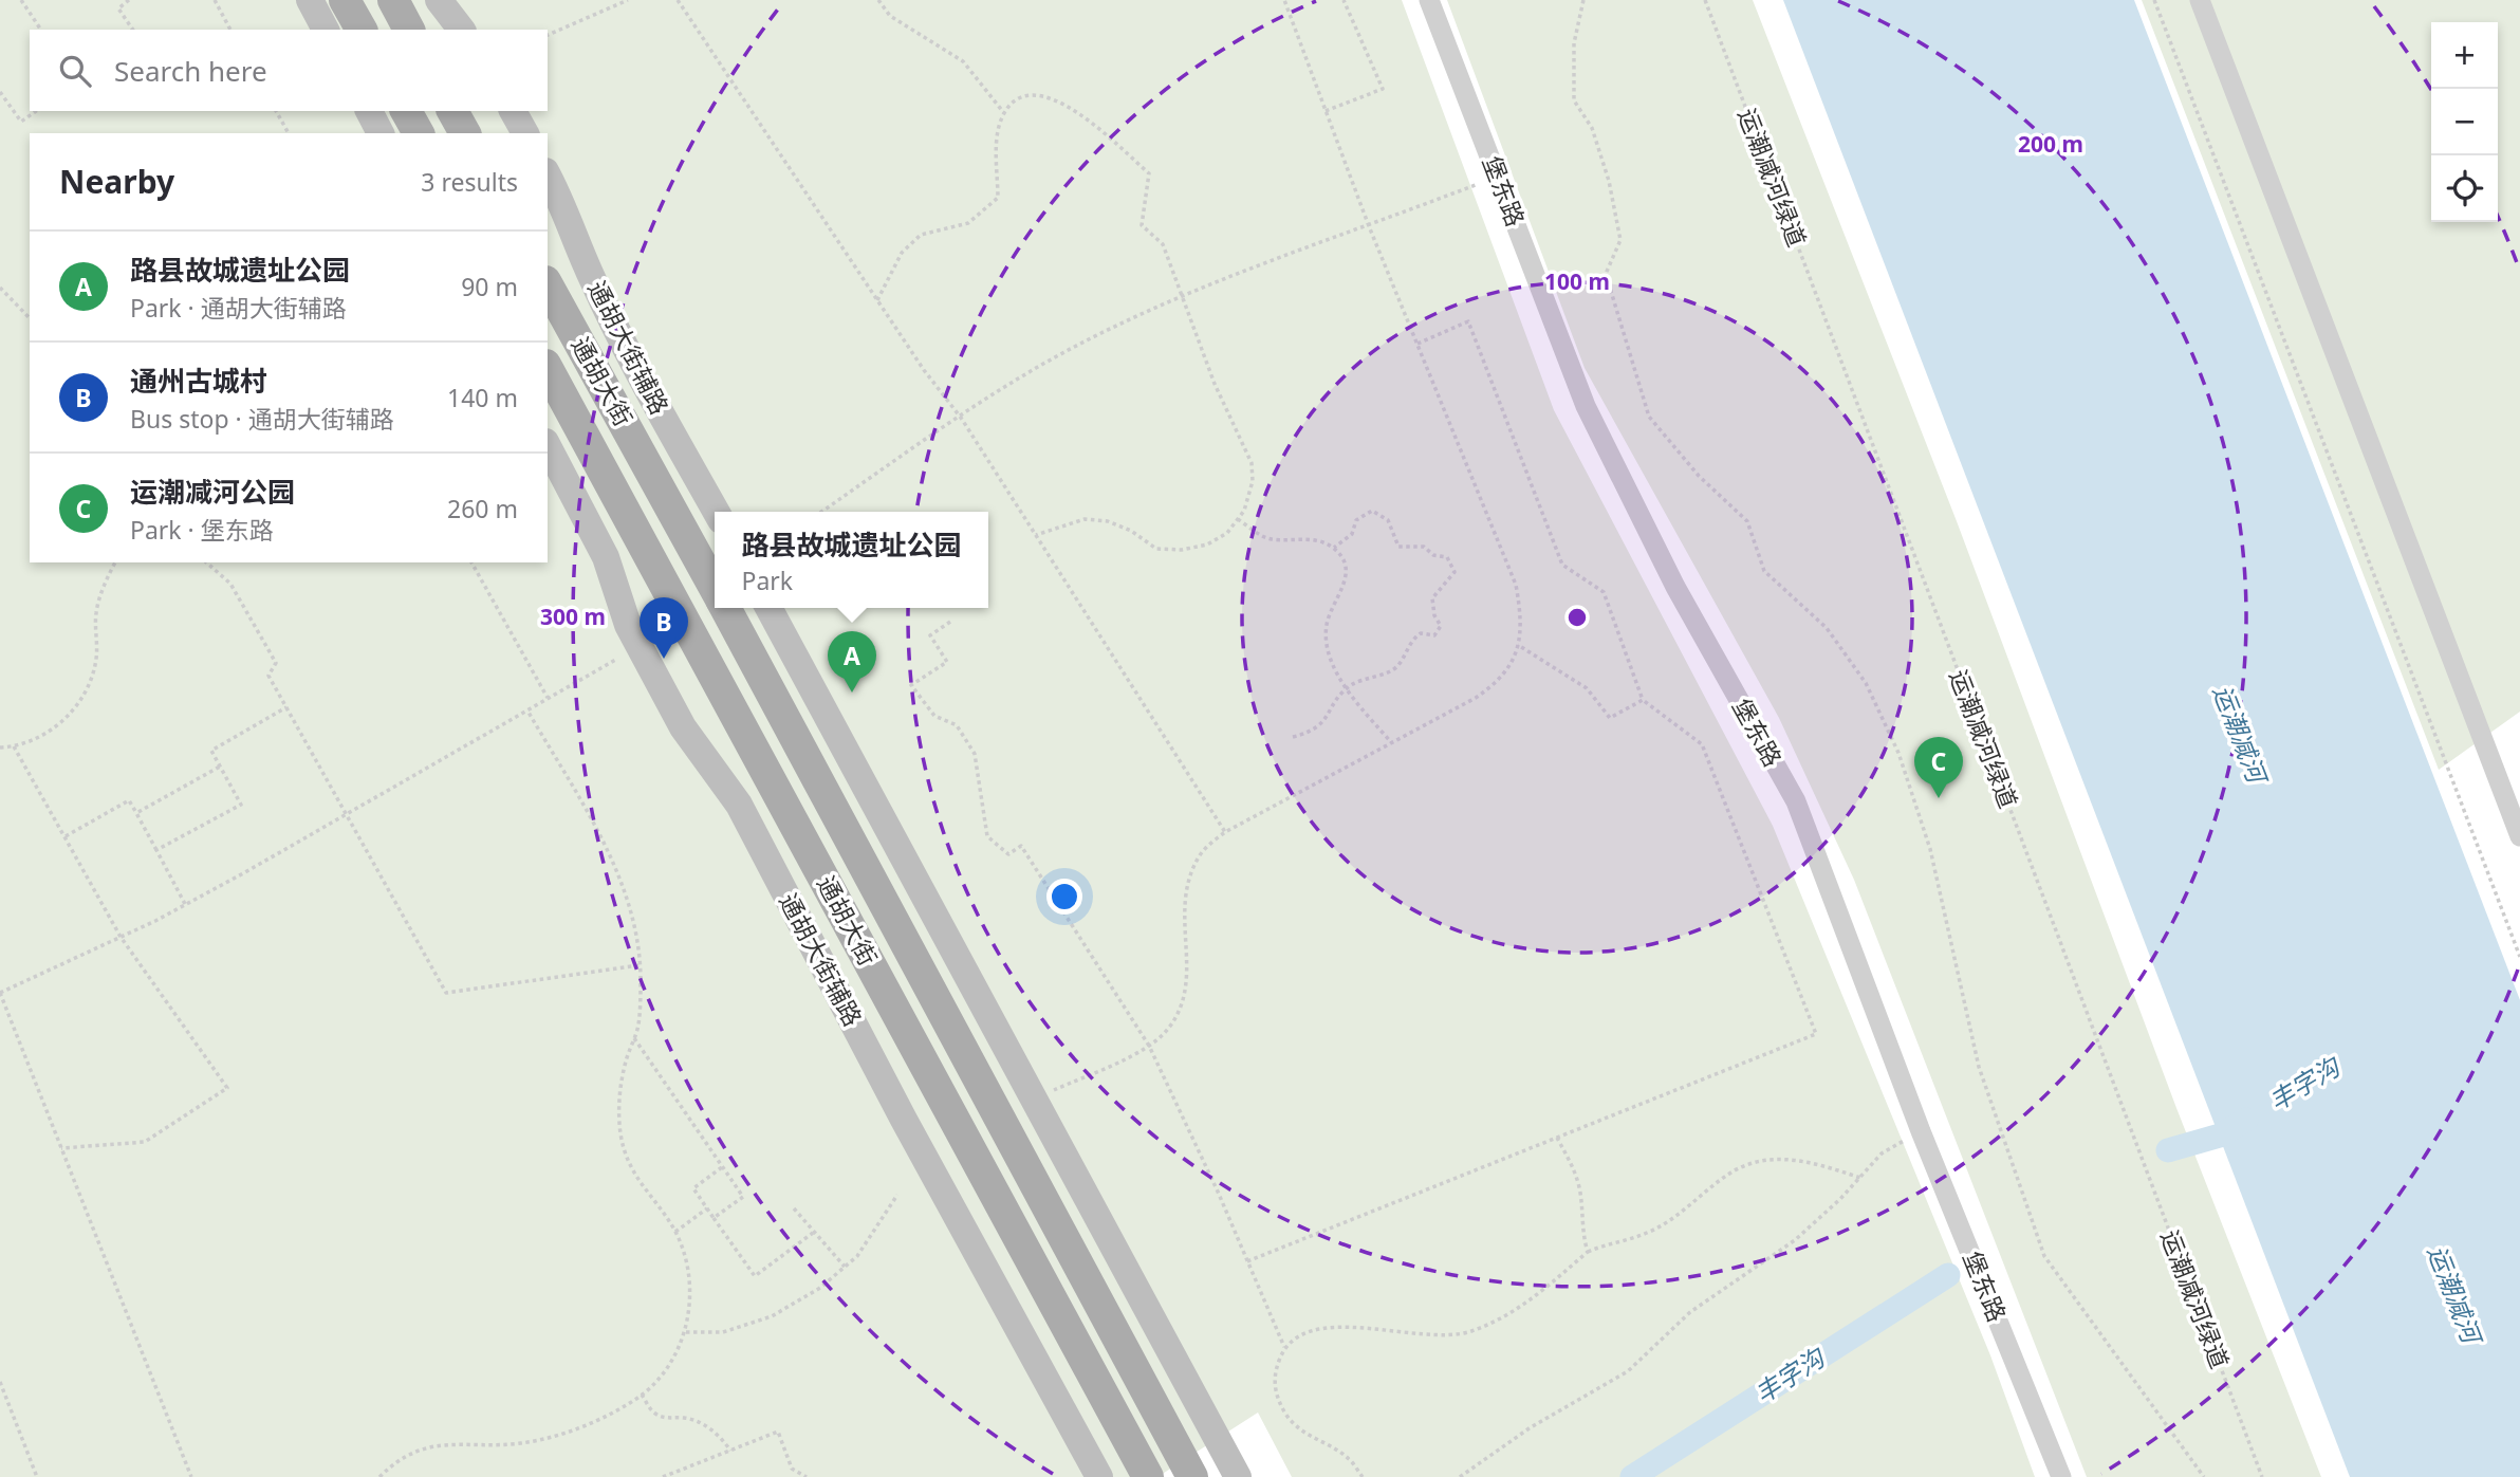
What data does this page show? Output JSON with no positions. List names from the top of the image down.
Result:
{
  "streets": {
    "main road": ["通胡大街"],
    "street": ["堡东路", "通胡大街辅路"],
    "path": ["运潮减河绿道"]
  },
  "water": ["运潮减河", "丰字沟"],
  "page": {
    "map_buttons": ["+", "−"],
    "search": "Search here",
    "heading": ["Nearby", "3 results"],
    "list": [
      {
        "mark": "A",
        "name": "路县故城遗址公园",
        "note": "Park · 通胡大街辅路",
        "value": "90 m"
      },
      {
        "mark": "B",
        "name": "通州古城村",
        "note": "Bus stop · 通胡大街辅路",
        "value": "140 m"
      },
      {
        "mark": "C",
        "name": "运潮减河公园",
        "note": "Park · 堡东路",
        "value": "260 m"
      }
    ],
    "popup": ["路县故城遗址公园", "Park"],
    "pins": ["B", "A", "C"]
  },
  "rings": ["200 m", "100 m", "300 m"]
}
